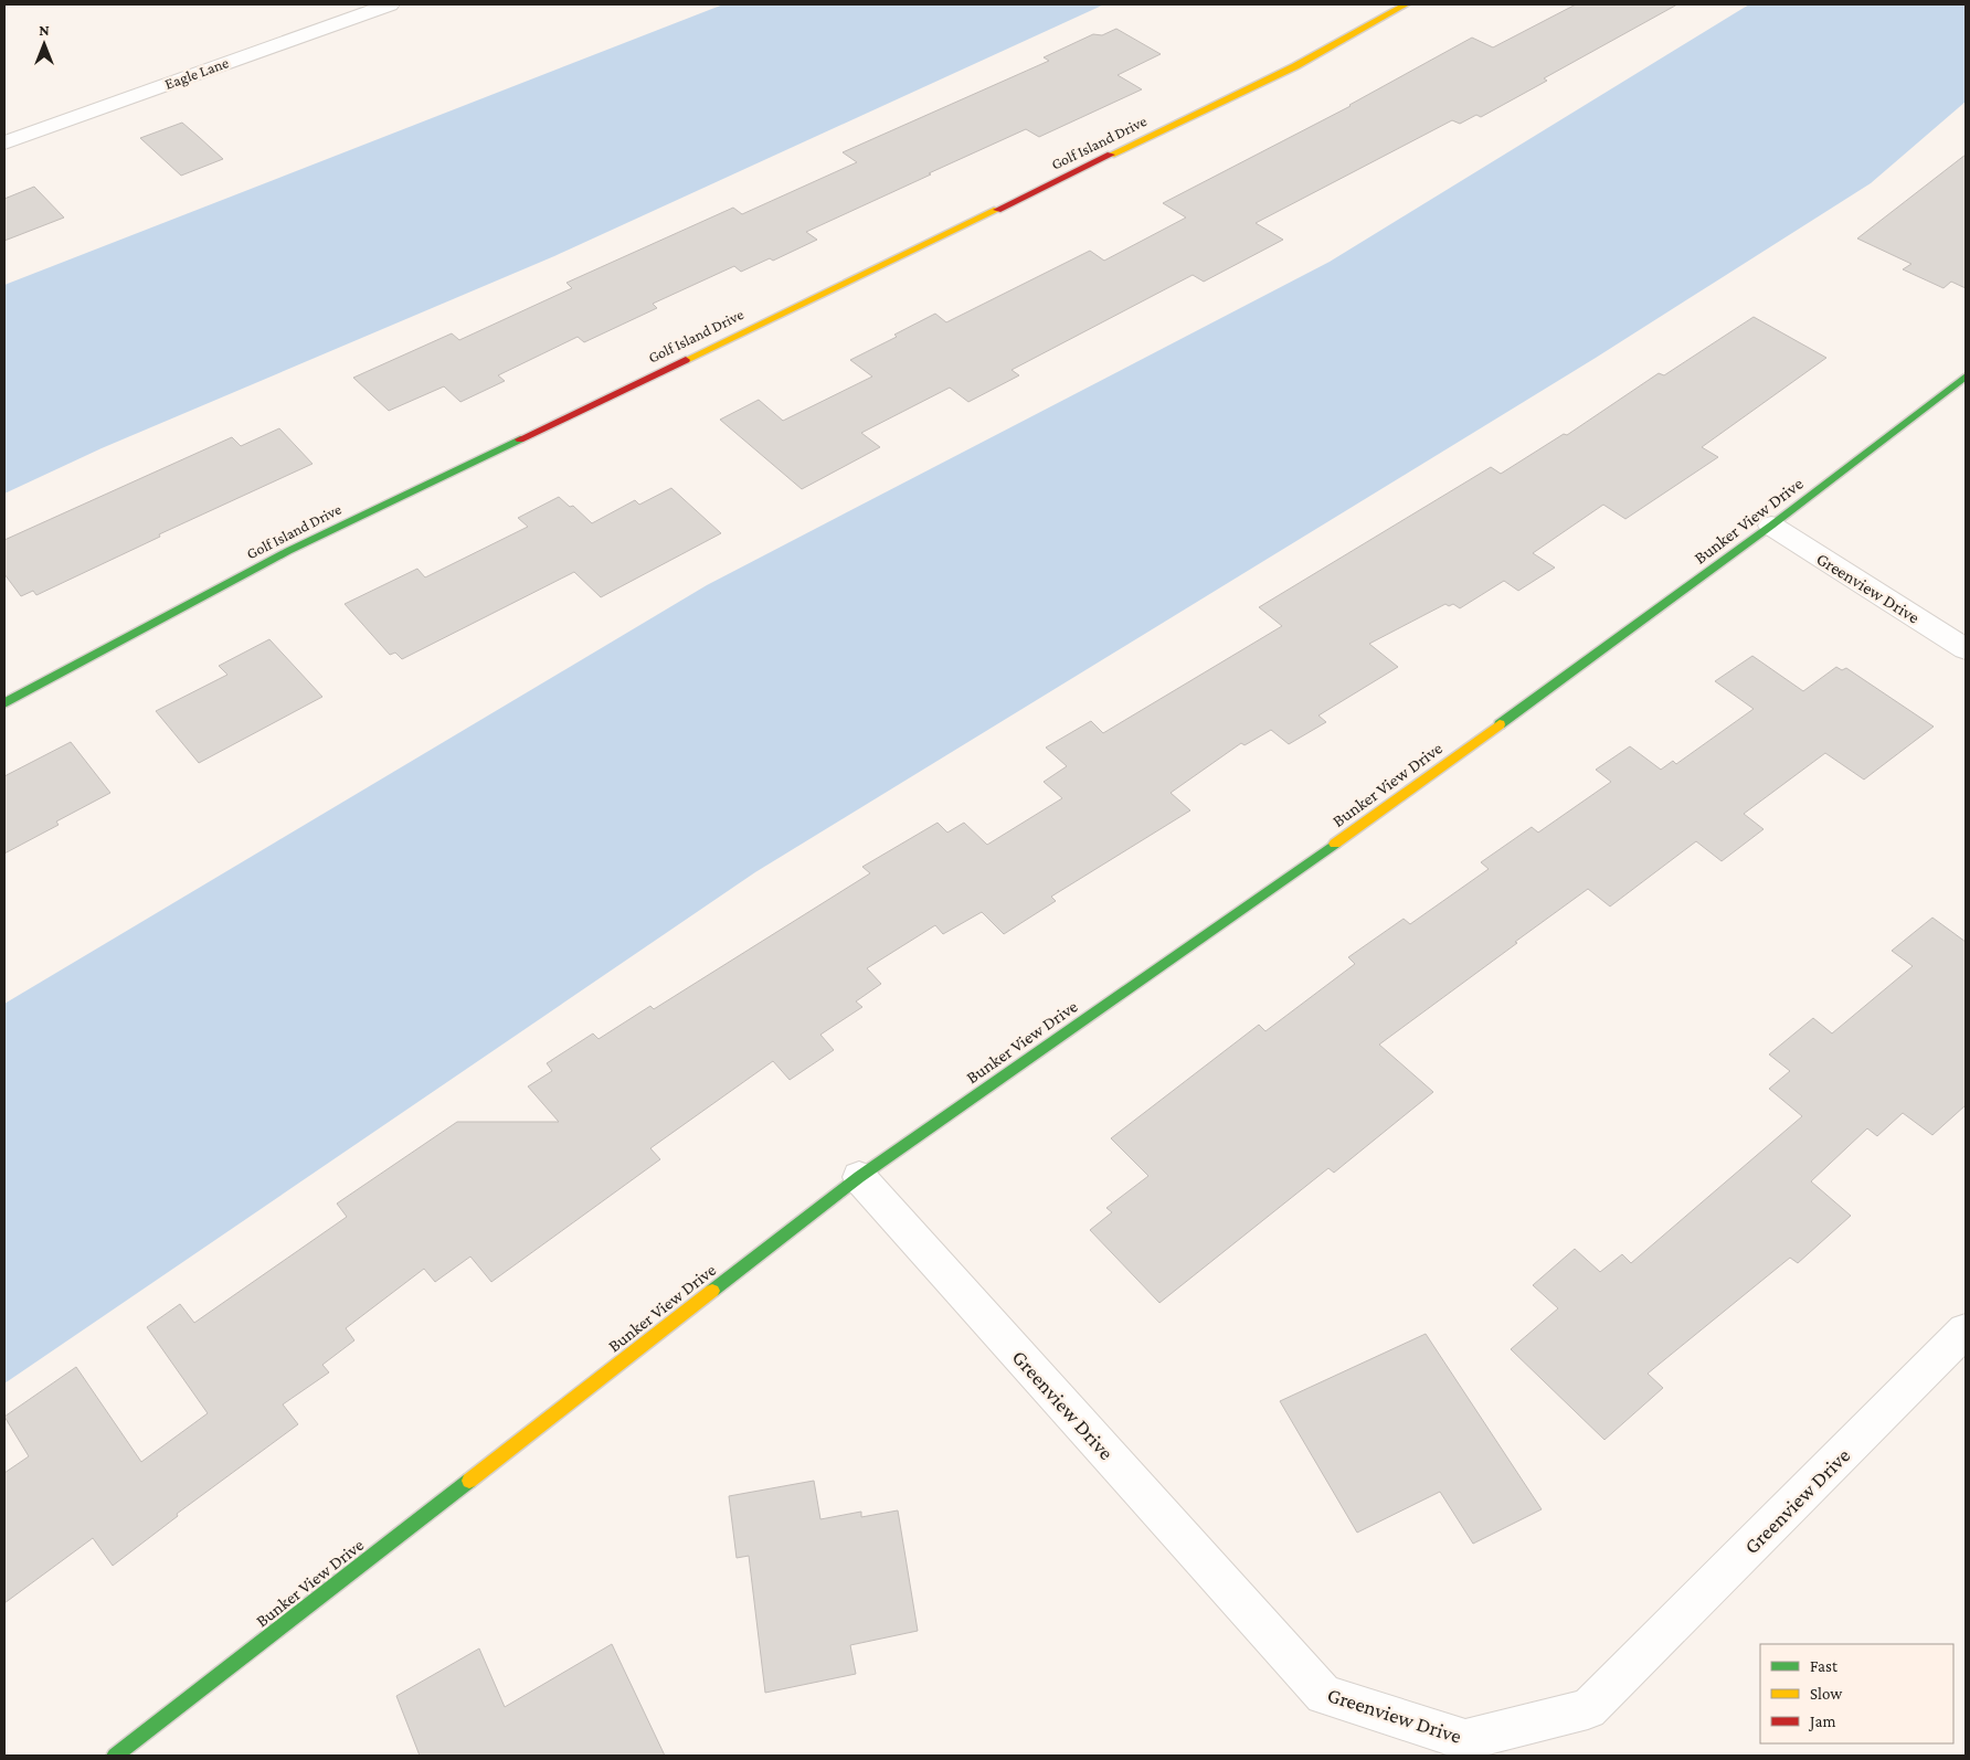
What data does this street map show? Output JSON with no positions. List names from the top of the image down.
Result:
{
  "streets": {
    "street": [
      "Eagle Lane",
      "Golf Island Drive",
      "Bunker View Drive",
      "Greenview Drive"
    ]
  },
  "crossings": [
    ["Bunker View Drive", "Greenview Drive"]
  ],
  "legend": ["Fast", "Slow", "Jam"],
  "north": "top"
}
